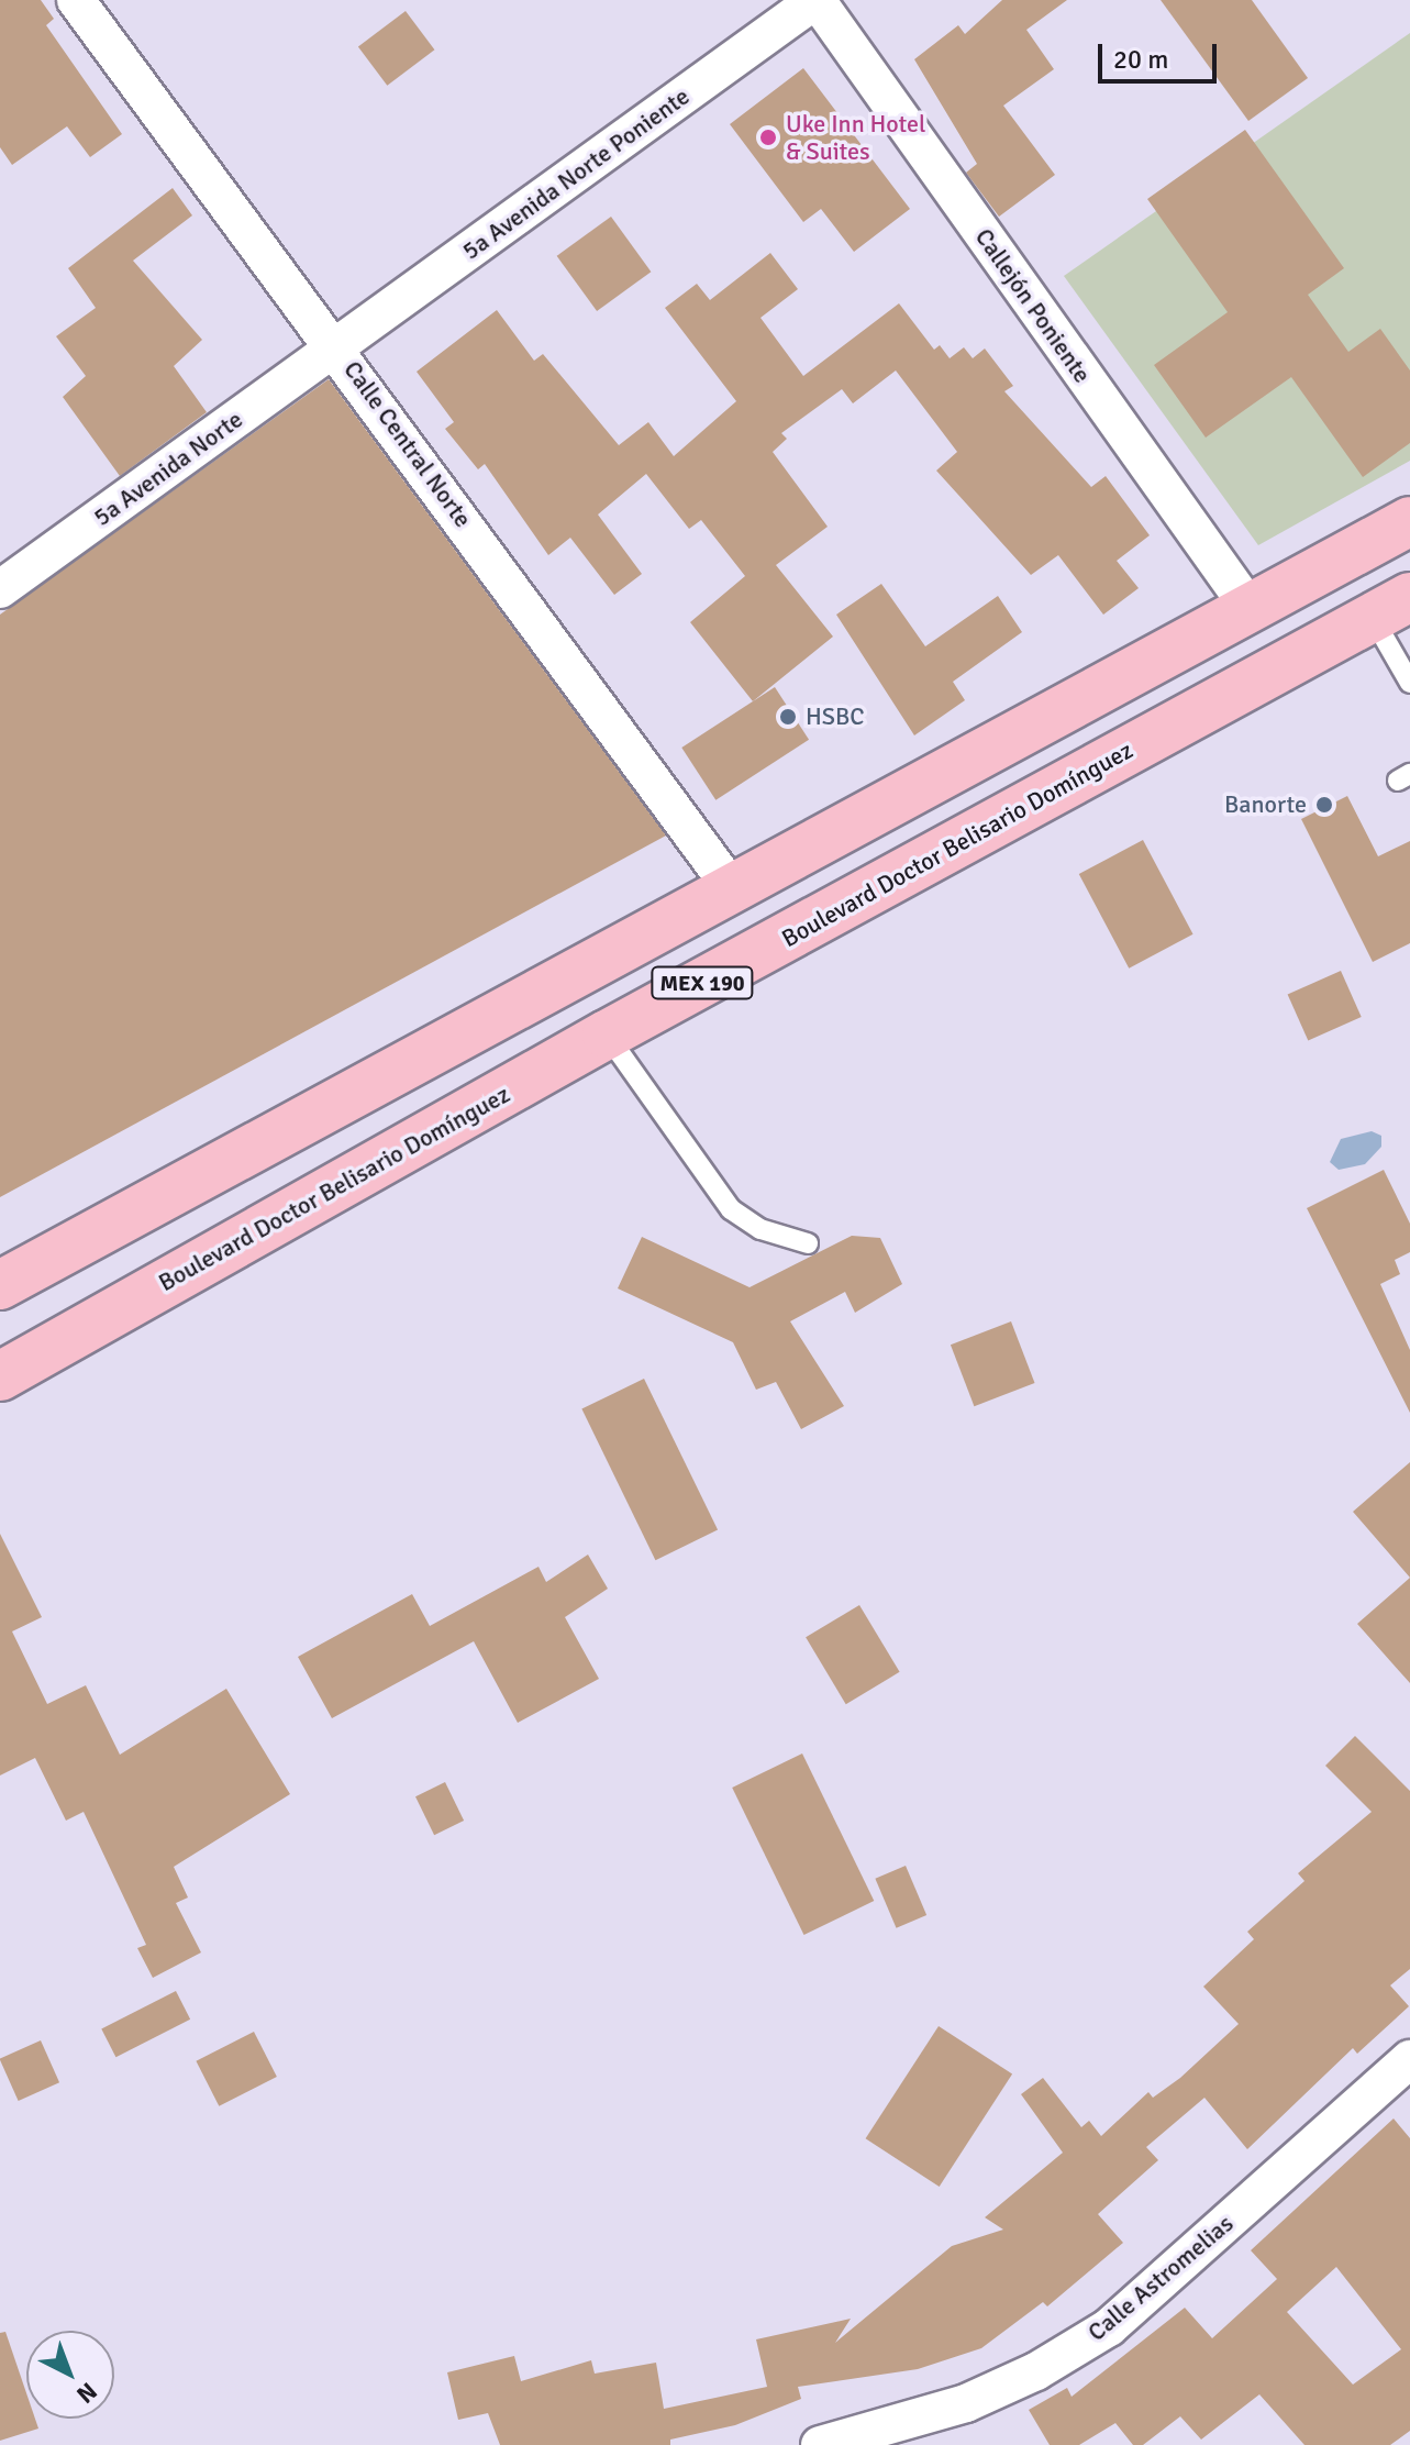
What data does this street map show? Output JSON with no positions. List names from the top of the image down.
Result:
{
  "streets": {
    "main road": ["Boulevard Doctor Belisario Domínguez", "MEX 190"],
    "street": [
      "5a Avenida Norte Poniente",
      "Callejón Poniente",
      "Calle Central Norte",
      "5a Avenida Norte",
      "Calle Astromelias"
    ]
  },
  "crossings": [
    ["5a Avenida Norte Poniente", "Callejón Poniente"],
    ["5a Avenida Norte Poniente", "Calle Central Norte"],
    ["5a Avenida Norte Poniente", "5a Avenida Norte"],
    ["Callejón Poniente", "MEX 190"],
    ["Calle Central Norte", "5a Avenida Norte"],
    ["Calle Central Norte", "MEX 190"]
  ],
  "places": ["Uke Inn Hotel & Suites", "HSBC", "Banorte"],
  "scale_bar": "20 m",
  "north": "bottom right"
}
